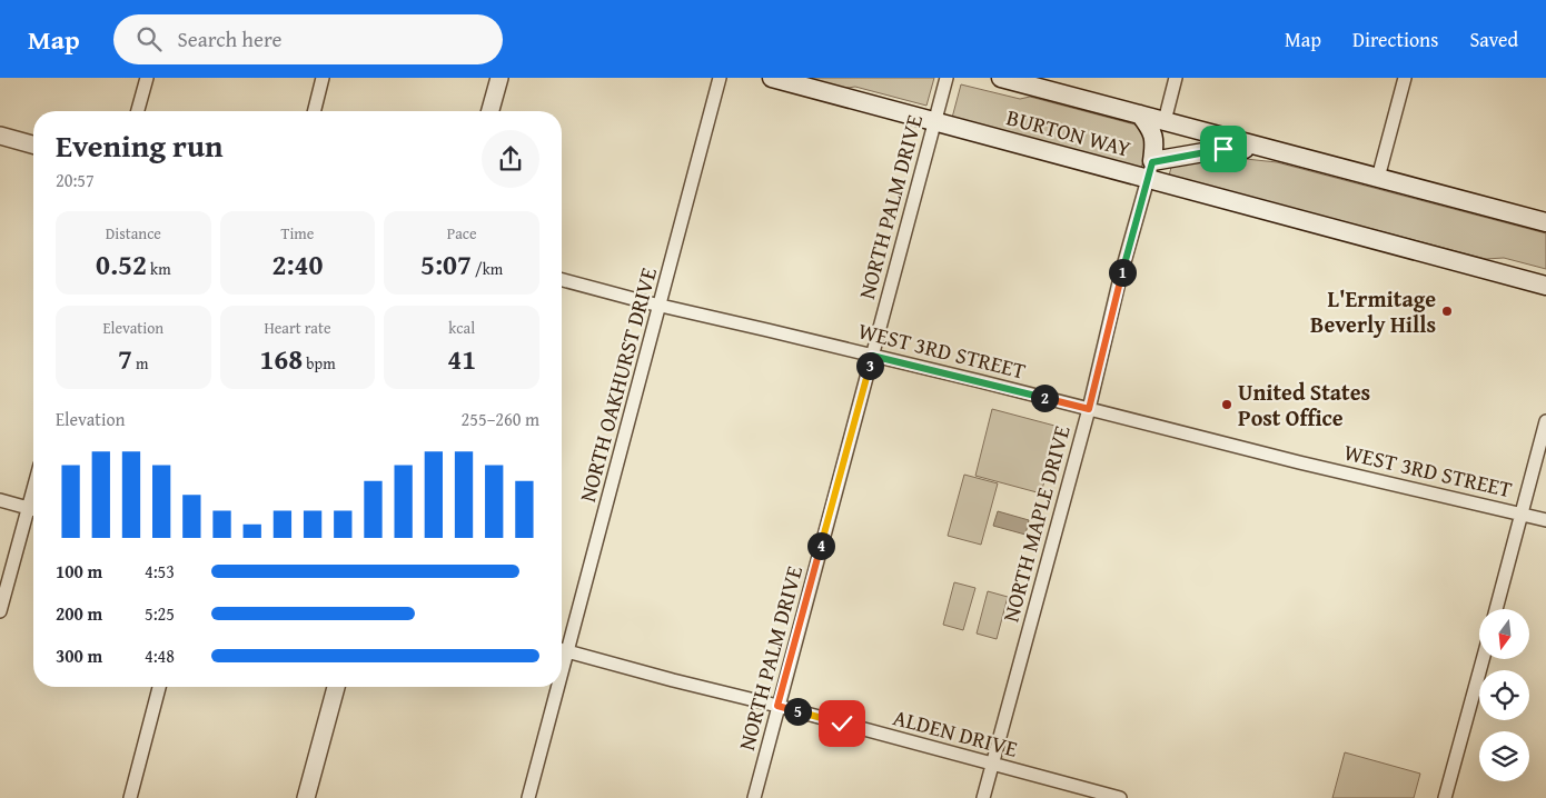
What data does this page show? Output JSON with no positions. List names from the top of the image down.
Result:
{
  "streets": {
    "main road": ["BURTON WAY"],
    "street": [
      "NORTH PALM DRIVE",
      "WEST 3RD STREET",
      "NORTH OAKHURST DRIVE",
      "NORTH MAPLE DRIVE",
      "ALDEN DRIVE"
    ]
  },
  "crossings": [
    ["BURTON WAY", "NORTH PALM DRIVE"],
    ["BURTON WAY", "NORTH MAPLE DRIVE"],
    ["NORTH PALM DRIVE", "WEST 3RD STREET"],
    ["NORTH PALM DRIVE", "ALDEN DRIVE"],
    ["WEST 3RD STREET", "NORTH OAKHURST DRIVE"],
    ["WEST 3RD STREET", "NORTH MAPLE DRIVE"],
    ["NORTH MAPLE DRIVE", "ALDEN DRIVE"]
  ],
  "places": ["L'Ermitage Beverly Hills", "United States Post Office"],
  "north": "bottom",
  "page": {
    "header": "Map",
    "search": "Search here",
    "nav": ["Map", "Directions", "Saved"],
    "heading": ["Evening run", "20:57"],
    "stats": [
      ["Distance", "0.52 km"],
      ["Time", "2:40"],
      ["Pace", "5:07 /km"],
      ["Elevation", "7 m"],
      ["Heart rate", "168 bpm"],
      ["kcal", "41"]
    ],
    "pins": [
      "1",
      "3",
      "2",
      "4",
      "5"
    ],
    "chart": ["Elevation", "255–260 m"],
    "list": [
      {
        "name": "100 m",
        "note": "4:53"
      },
      {
        "name": "200 m",
        "note": "5:25"
      },
      {
        "name": "300 m",
        "note": "4:48"
      }
    ]
  }
}
